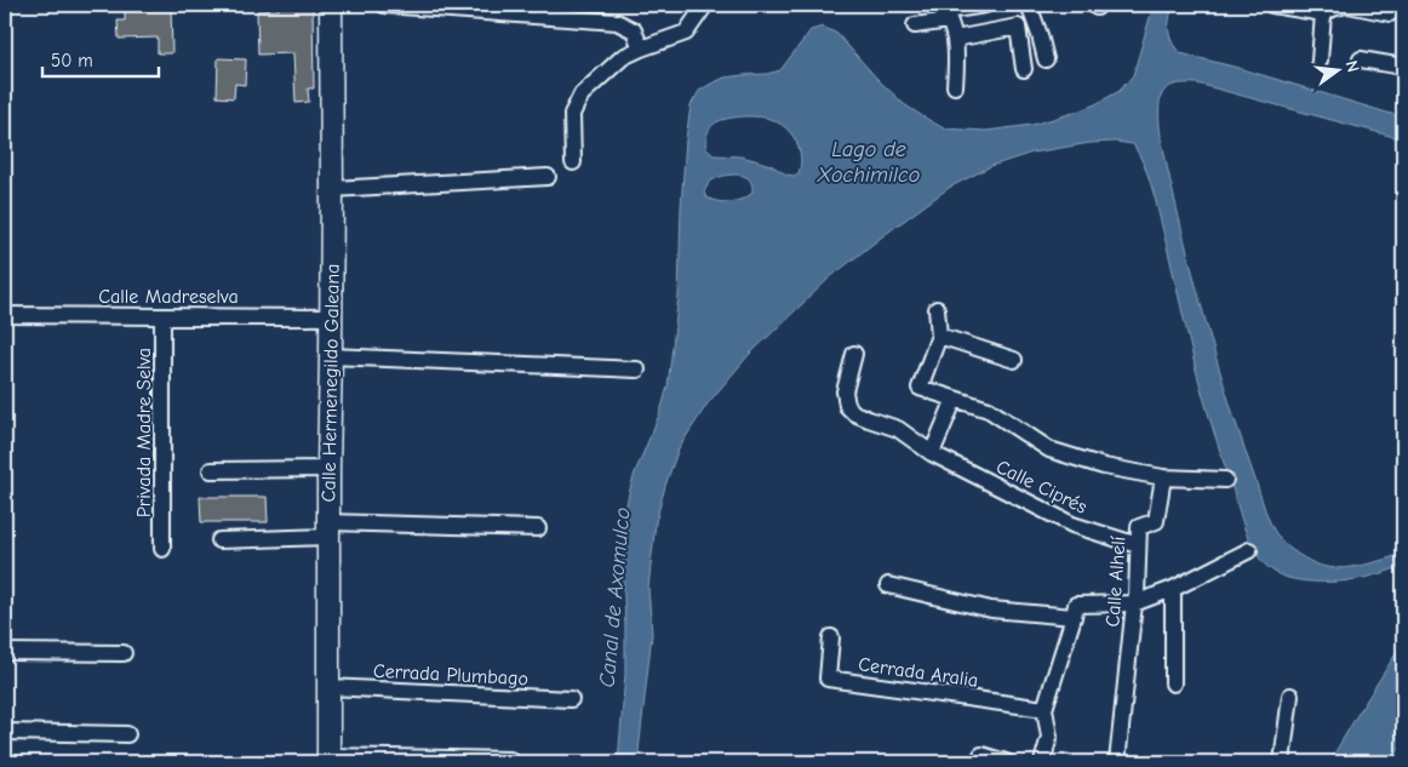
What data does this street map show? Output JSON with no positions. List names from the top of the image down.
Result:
{
  "streets": {
    "street": [
      "Calle Madreselva",
      "Calle Hermenegildo Galeana",
      "Privada Madre Selva",
      "Calle Ciprés",
      "Calle Alhelí",
      "Cerrada Aralia",
      "Cerrada Plumbago"
    ]
  },
  "crossings": [
    ["Calle Madreselva", "Calle Hermenegildo Galeana"],
    ["Calle Madreselva", "Privada Madre Selva"],
    ["Calle Hermenegildo Galeana", "Cerrada Plumbago"],
    ["Calle Ciprés", "Calle Alhelí"]
  ],
  "water": ["Lago de Xochimilco", "Canal de Axomulco"],
  "scale_bar": "50 m",
  "north": "right"
}
